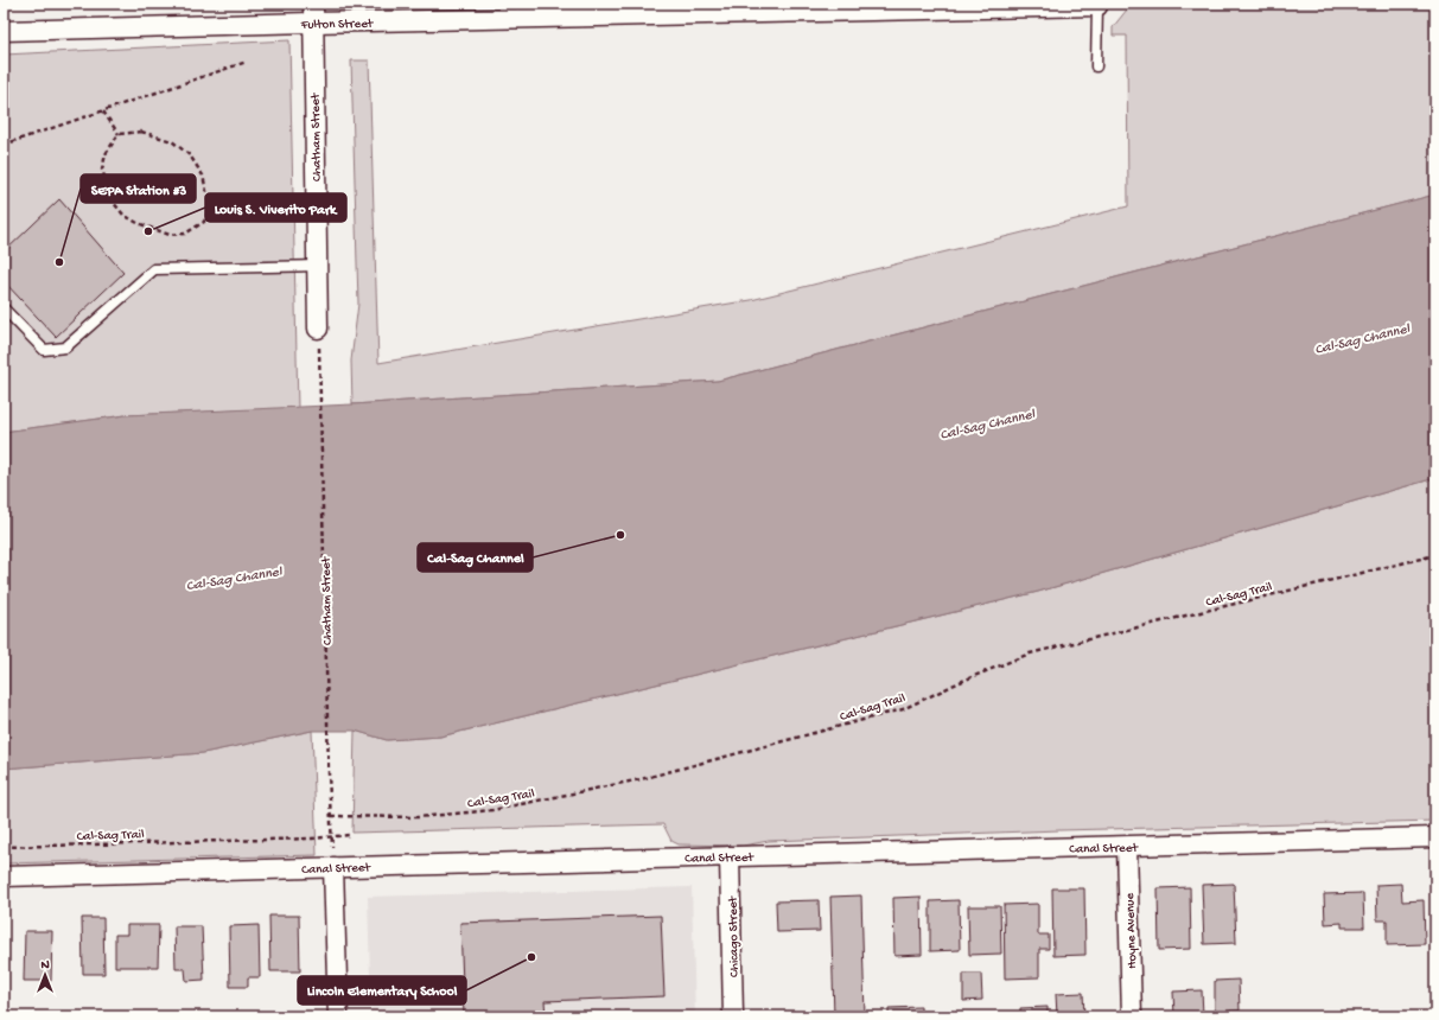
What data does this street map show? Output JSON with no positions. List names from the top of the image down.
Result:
{
  "streets": {
    "street": [
      "Fulton Street",
      "Chatham Street",
      "Canal Street",
      "Hoyne Avenue",
      "Chicago Street"
    ],
    "path": ["Cal-Sag Trail"]
  },
  "crossings": [
    ["Fulton Street", "Chatham Street"],
    ["Chatham Street", "Cal-Sag Trail"],
    ["Canal Street", "Hoyne Avenue"],
    ["Canal Street", "Chicago Street"]
  ],
  "water": ["Cal-Sag Channel"],
  "places": [
    "Louis S. Viverito Park",
    "SEPA Station #3",
    "Cal-Sag Channel",
    "Lincoln Elementary School"
  ],
  "north": "top"
}
